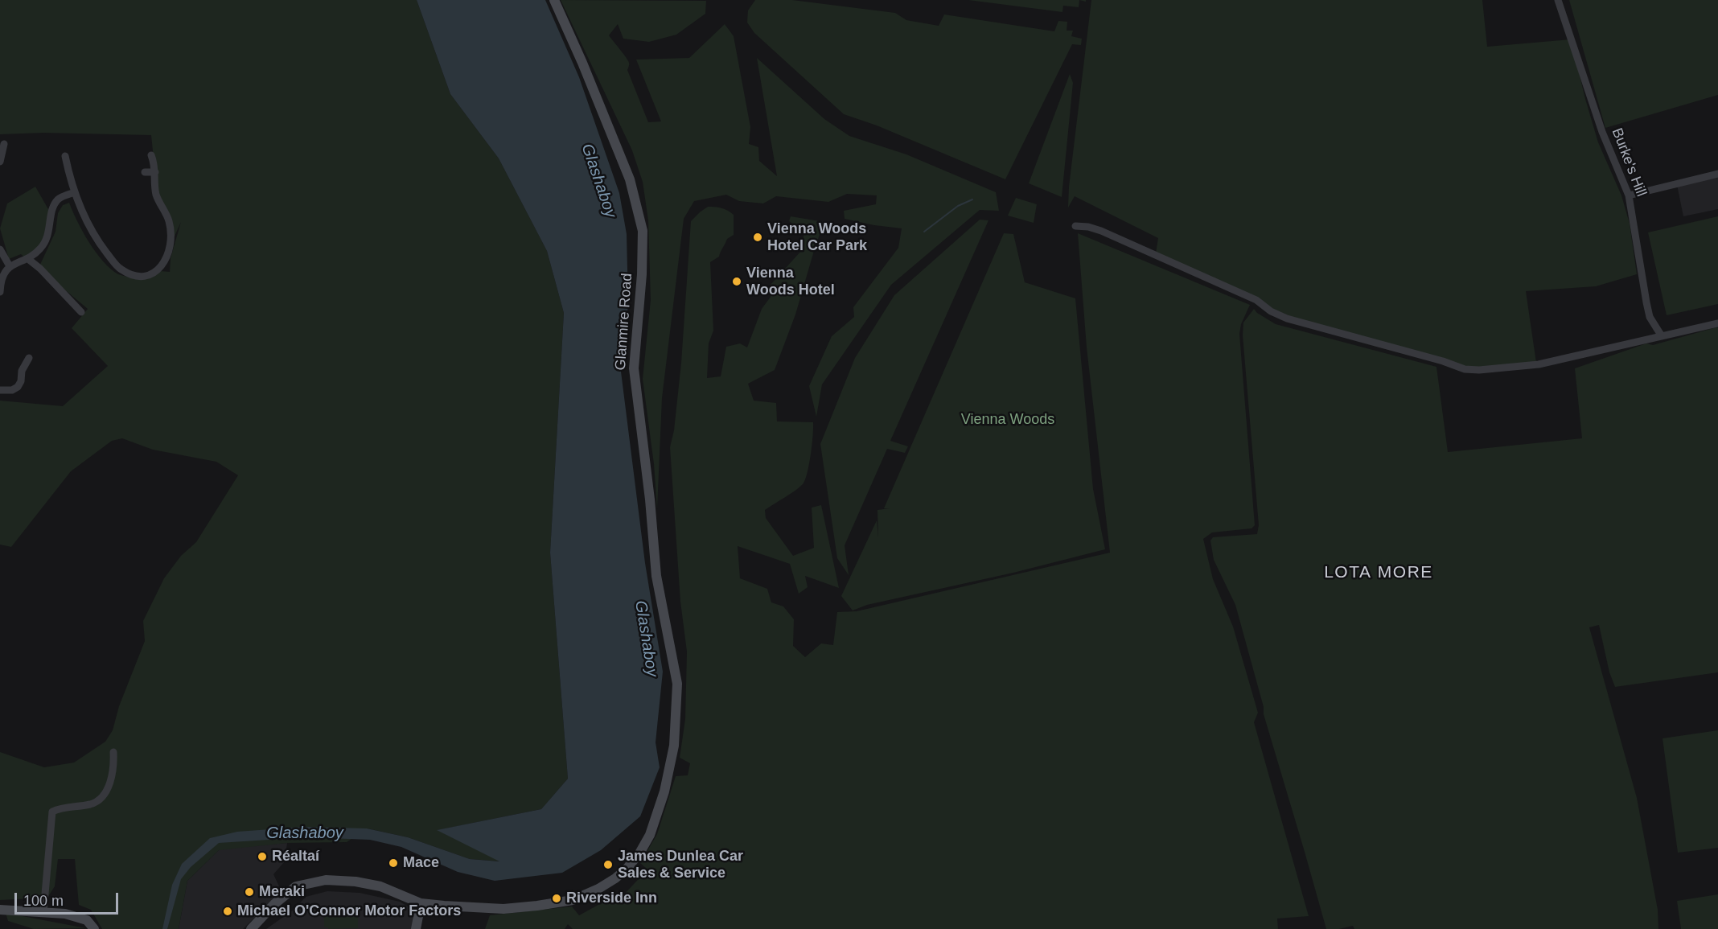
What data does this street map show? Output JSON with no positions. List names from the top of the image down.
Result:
{
  "streets": {
    "main road": ["Glanmire Road"],
    "street": ["Burke's Hill"]
  },
  "districts": ["LOTA MORE"],
  "water": ["Glashaboy"],
  "parks": ["Vienna Woods"],
  "places": [
    "Vienna Woods Hotel Car Park",
    "Vienna Woods Hotel",
    "Réaltaí",
    "Mace",
    "James Dunlea Car Sales & Service",
    "Meraki",
    "Riverside Inn",
    "Michael O'Connor Motor Factors"
  ],
  "scale_bar": "100 m"
}
